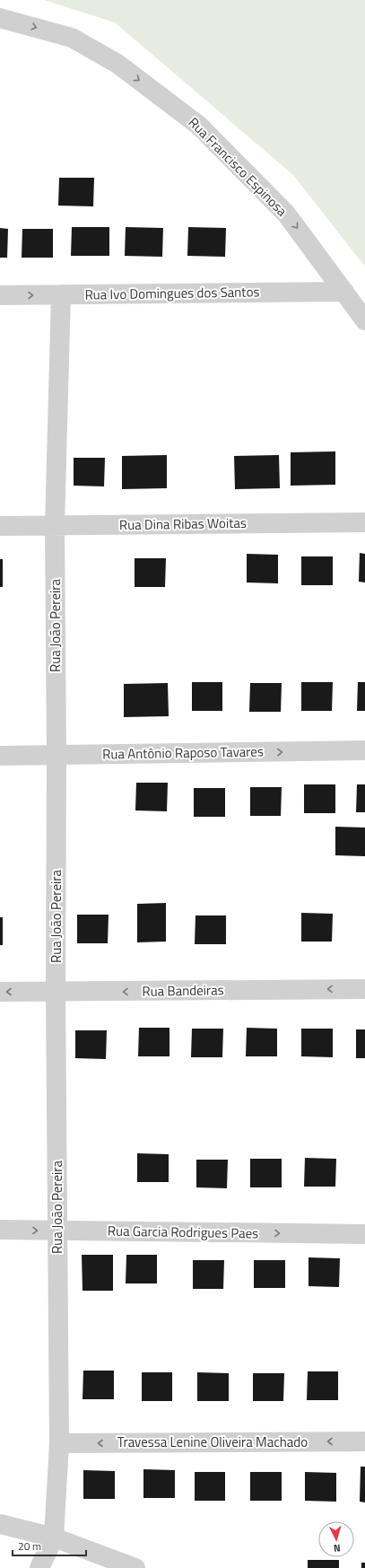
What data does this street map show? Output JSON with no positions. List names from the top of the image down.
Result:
{
  "streets": {
    "street": [
      "Rua Francisco Espinosa",
      "Rua Ivo Domingues dos Santos",
      "Rua Dina Ribas Woitas",
      "Rua João Pereira",
      "Rua Antônio Raposo Tavares",
      "Rua Bandeiras",
      "Rua Garcia Rodrigues Paes",
      "Travessa Lenine Oliveira Machado"
    ]
  },
  "crossings": [
    ["Rua Francisco Espinosa", "Rua Ivo Domingues dos Santos"],
    ["Rua Ivo Domingues dos Santos", "Rua João Pereira"],
    ["Rua Dina Ribas Woitas", "Rua João Pereira"],
    ["Rua João Pereira", "Rua Antônio Raposo Tavares"],
    ["Rua João Pereira", "Rua Bandeiras"],
    ["Rua João Pereira", "Rua Garcia Rodrigues Paes"],
    ["Rua João Pereira", "Travessa Lenine Oliveira Machado"]
  ],
  "one_way": [
    "Rua Francisco Espinosa",
    "Rua Antônio Raposo Tavares",
    "Rua Bandeiras",
    "Rua Garcia Rodrigues Paes",
    "Travessa Lenine Oliveira Machado"
  ],
  "scale_bar": "20 m",
  "north": "bottom"
}
